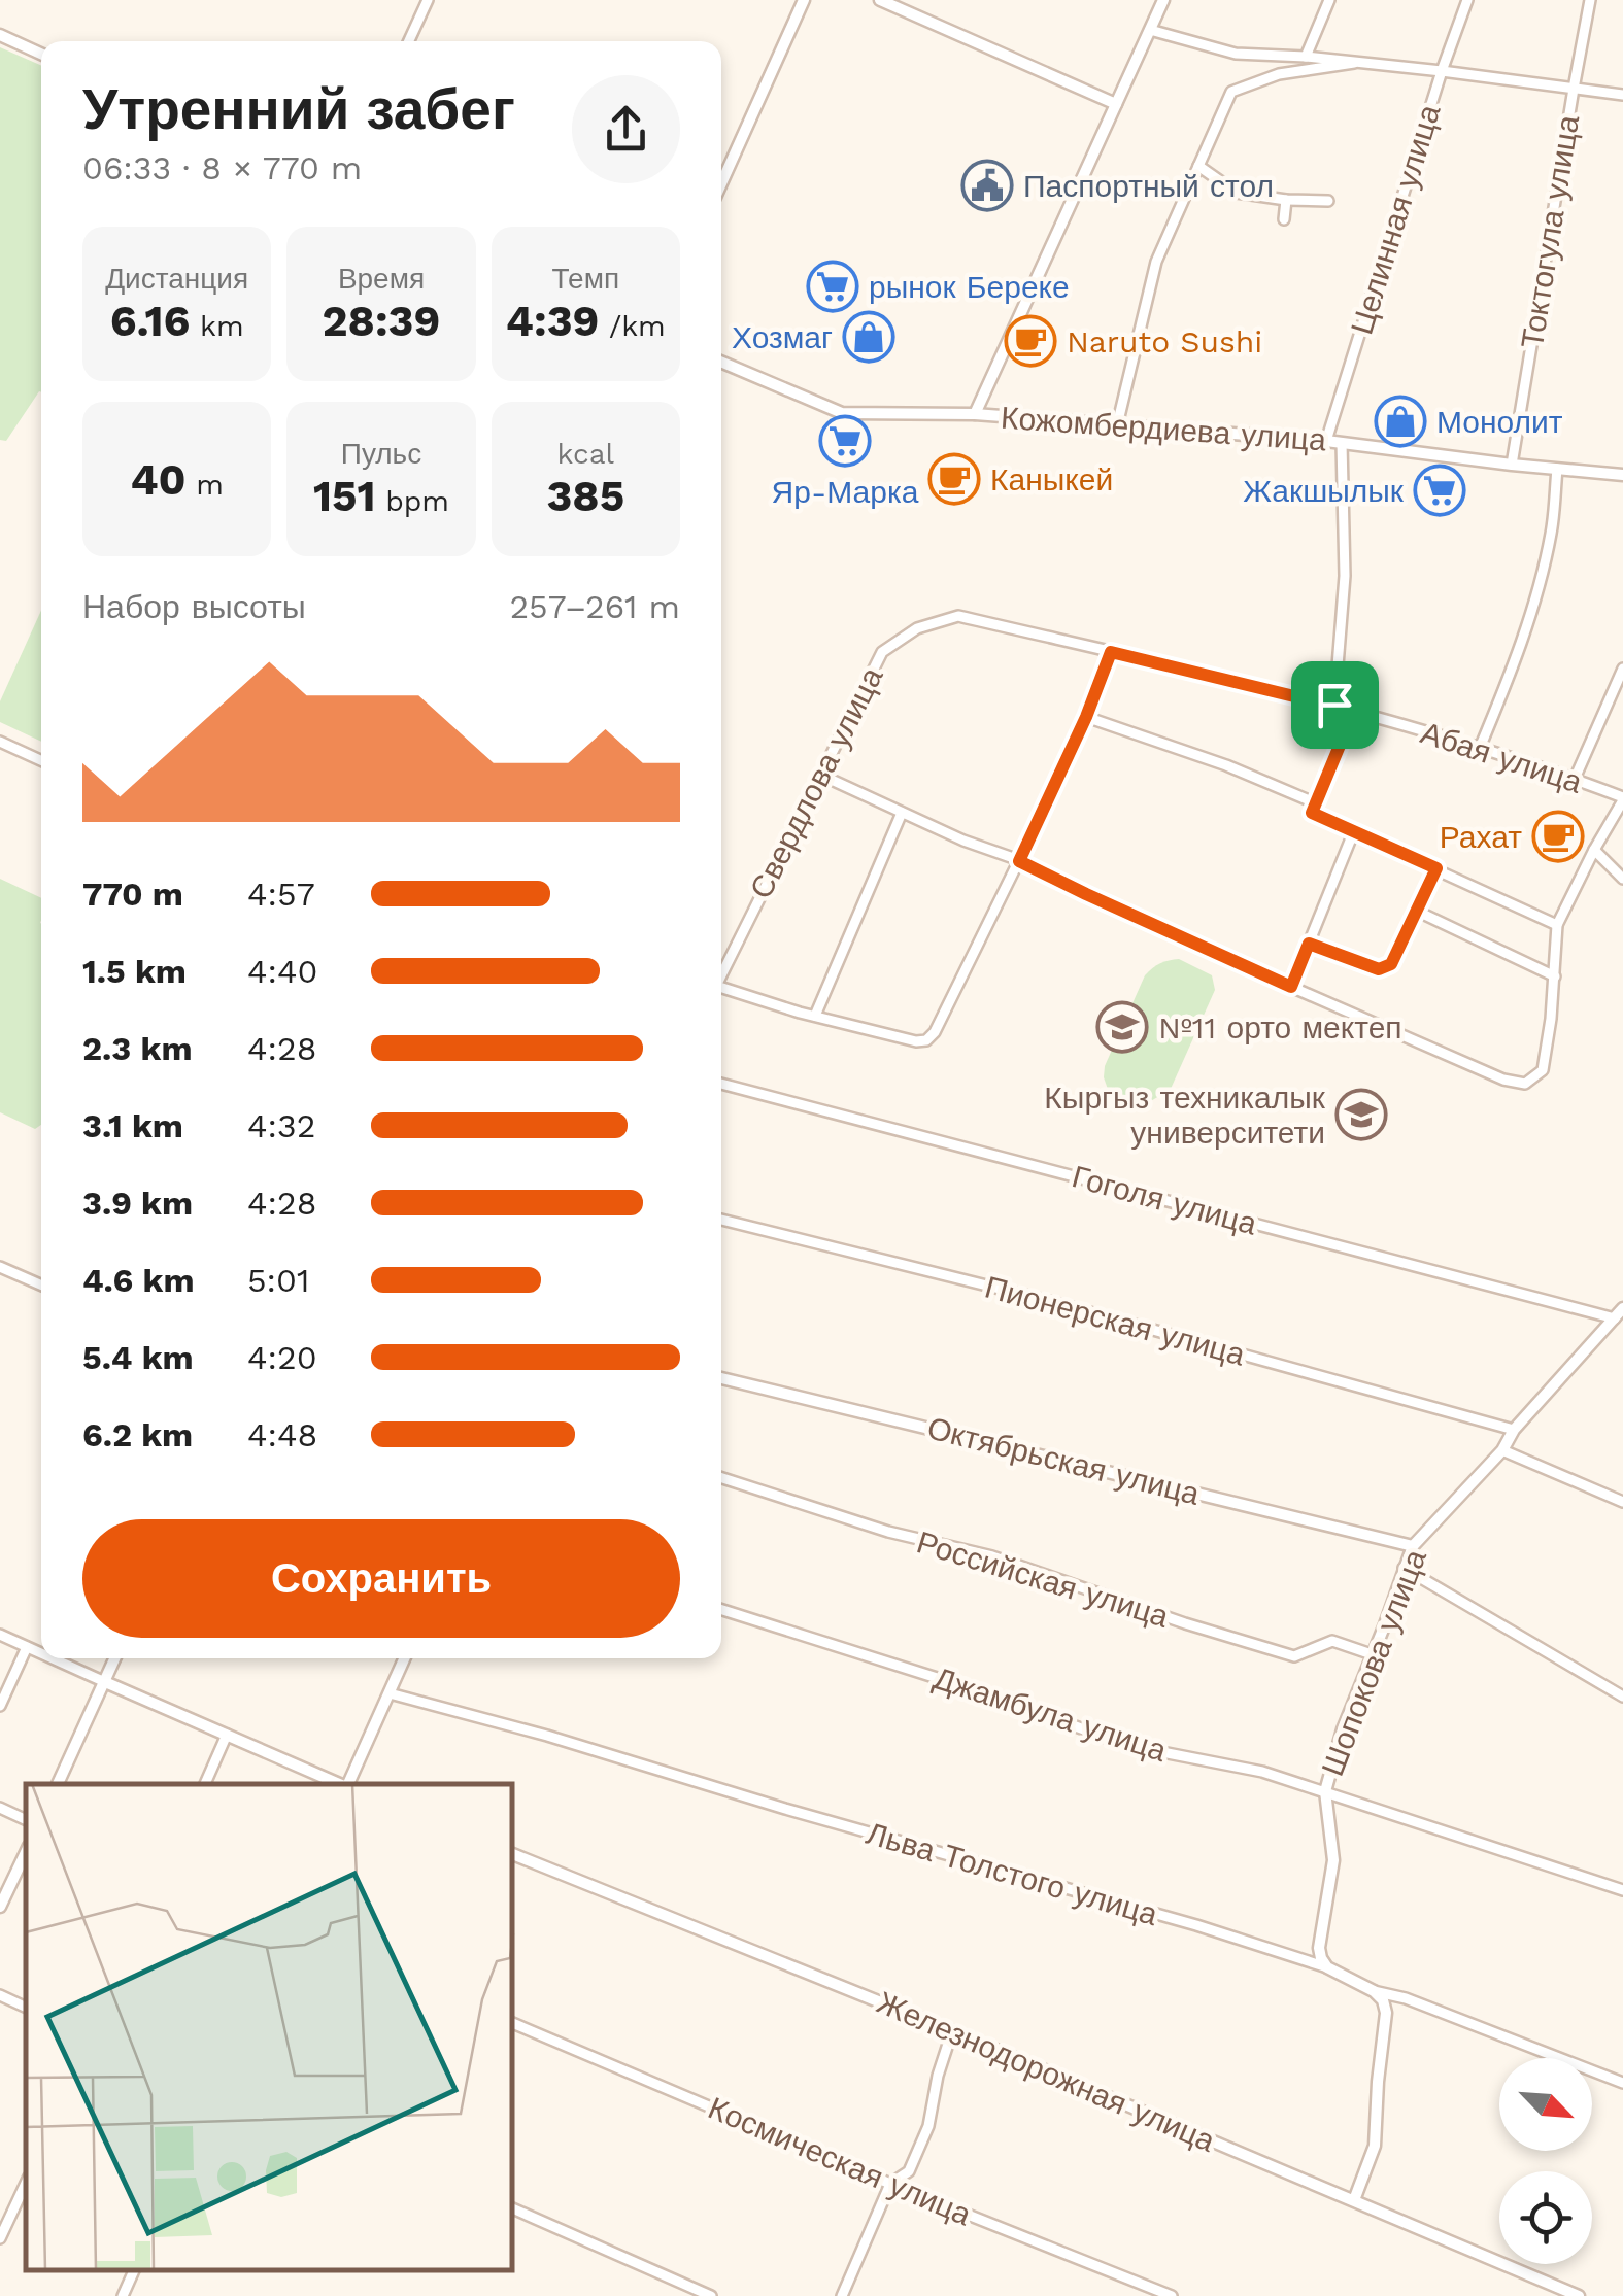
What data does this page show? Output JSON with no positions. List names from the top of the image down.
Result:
{
  "streets": {
    "street": [
      "Целинная улица",
      "Токтогула улица",
      "Кожомбердиева улица",
      "Абая улица",
      "Свердлова улица",
      "Гоголя улица",
      "Пионерская улица",
      "Октябрьская улица",
      "Российская улица",
      "Шопокова улица",
      "Джамбула улица",
      "Льва Толстого улица",
      "Железнодорожная улица",
      "Космическая улица"
    ]
  },
  "crossings": [
    ["Целинная улица", "Кожомбердиева улица"],
    ["Токтогула улица", "Кожомбердиева улица"],
    ["Абая улица", "Свердлова улица"],
    ["Гоголя улица", "Шопокова улица"],
    ["Пионерская улица", "Шопокова улица"],
    ["Октябрьская улица", "Шопокова улица"],
    ["Российская улица", "Шопокова улица"],
    ["Шопокова улица", "Джамбула улица"],
    ["Шопокова улица", "Льва Толстого улица"]
  ],
  "places": {
    "public building": ["Паспортный стол"],
    "supermarket": ["рынок Береке", "Яр-Марка", "Жакшылык"],
    "shop": ["Хозмаг", "Монолит"],
    "cafe": ["Naruto Sushi", "Каныкей", "Рахат"],
    "school or university": ["№11 орто мектеп", "Кыргыз техникалык университети"]
  },
  "north": "bottom right",
  "page": {
    "heading": ["Утренний забег", "06:33 · 8 × 770 m"],
    "stats": [
      ["Дистанция", "6.16 km"],
      ["Время", "28:39"],
      ["Темп", "4:39 /km"],
      ["40 m"],
      ["Пульс", "151 bpm"],
      ["kcal", "385"]
    ],
    "chart": ["Набор высоты", "257–261 m"],
    "list": [
      {
        "name": "770 m",
        "note": "4:57"
      },
      {
        "name": "1.5 km",
        "note": "4:40"
      },
      {
        "name": "2.3 km",
        "note": "4:28"
      },
      {
        "name": "3.1 km",
        "note": "4:32"
      },
      {
        "name": "3.9 km",
        "note": "4:28"
      },
      {
        "name": "4.6 km",
        "note": "5:01"
      },
      {
        "name": "5.4 km",
        "note": "4:20"
      },
      {
        "name": "6.2 km",
        "note": "4:48"
      }
    ],
    "buttons": "Сохранить"
  }
}
